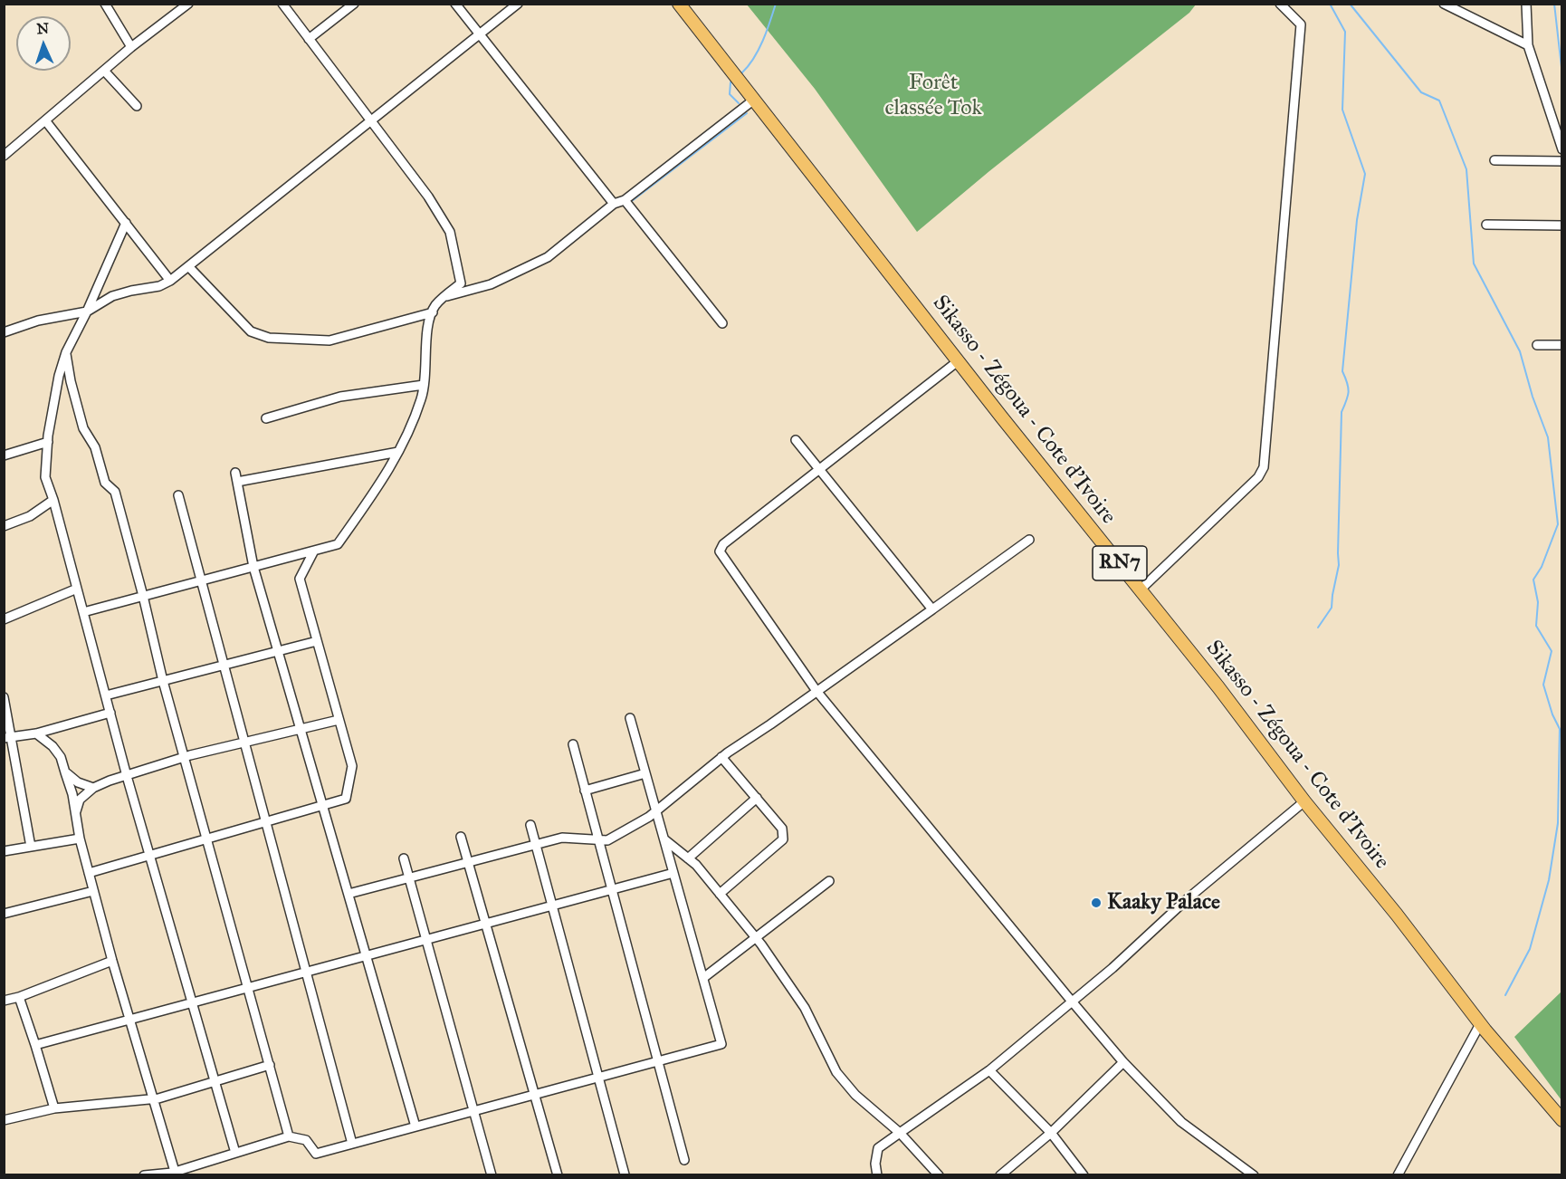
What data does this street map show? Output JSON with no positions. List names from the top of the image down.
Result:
{
  "streets": {
    "highway": ["Sikasso - Zégoua - Cote d'Ivoire", "RN7"]
  },
  "parks": ["Forêt classée Tok"],
  "places": ["Kaaky Palace"],
  "north": "top"
}
